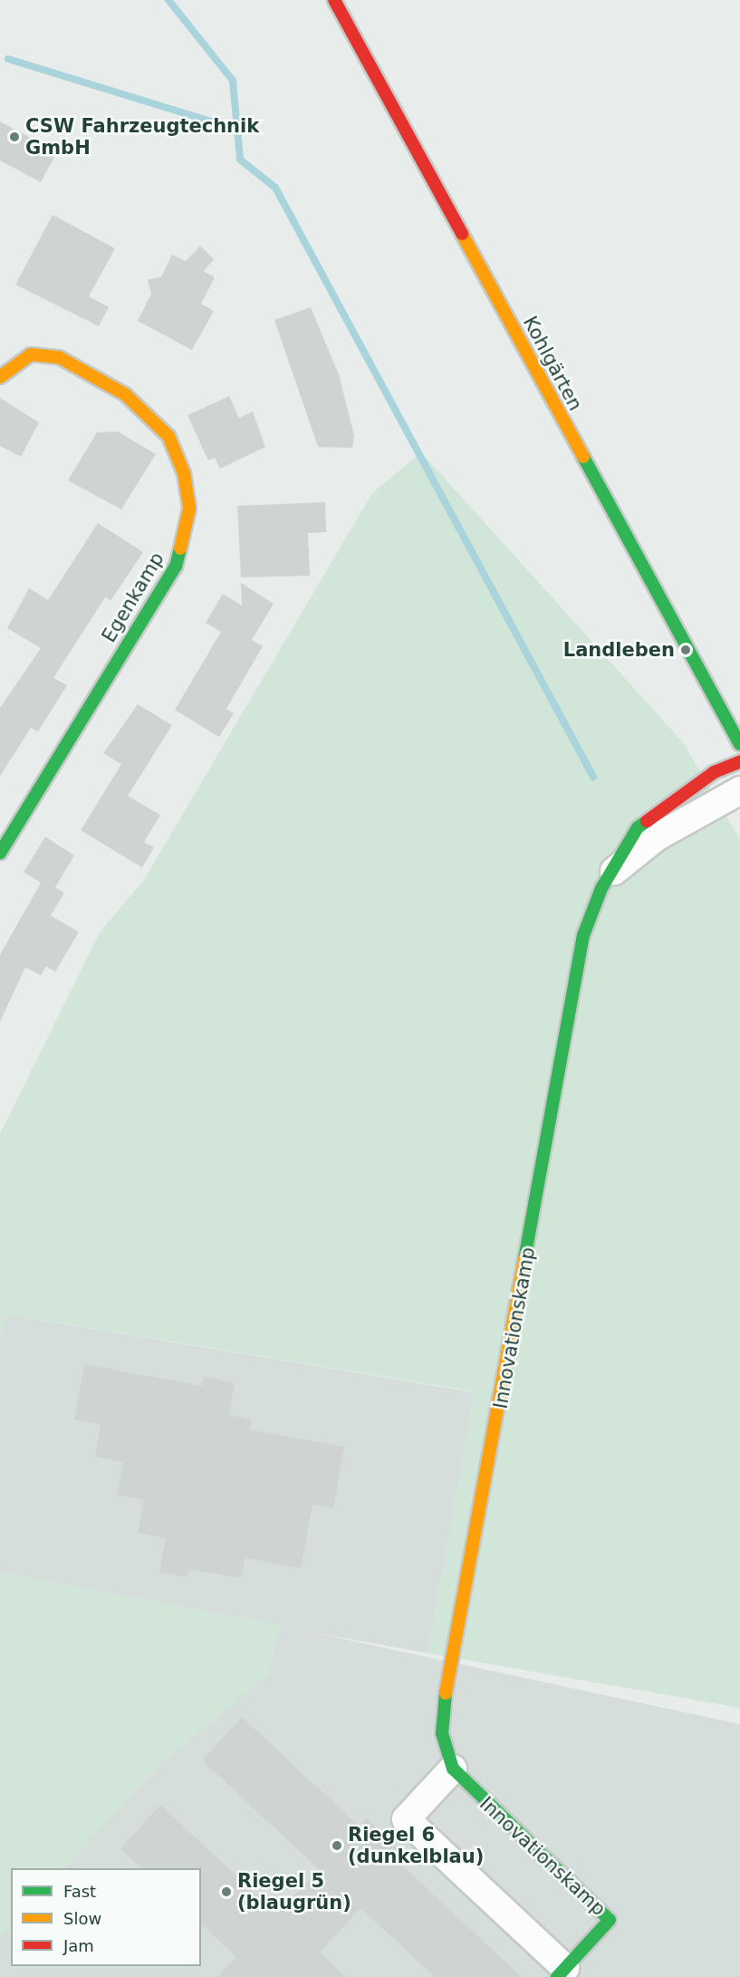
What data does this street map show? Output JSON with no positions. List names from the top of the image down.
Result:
{
  "streets": {
    "street": ["Kohlgärten", "Egenkamp", "Innovationskamp"]
  },
  "places": [
    "CSW Fahrzeugtechnik GmbH",
    "Landleben",
    "Riegel 6 (dunkelblau)",
    "Riegel 5 (blaugrün)"
  ],
  "legend": ["Fast", "Slow", "Jam"]
}
